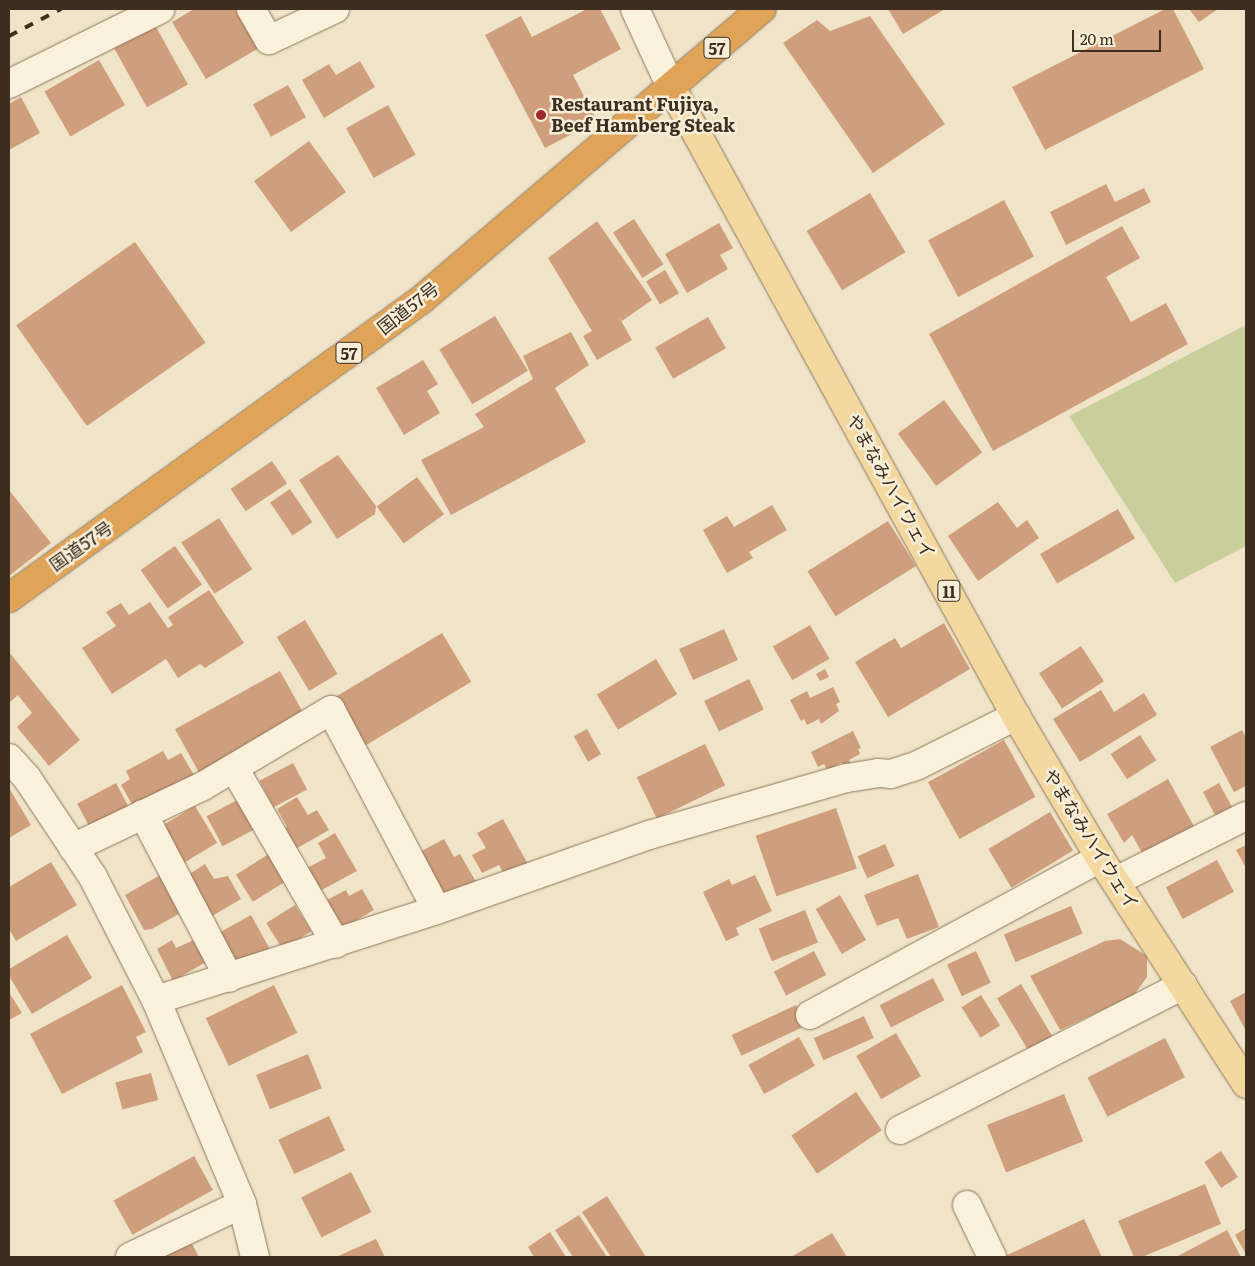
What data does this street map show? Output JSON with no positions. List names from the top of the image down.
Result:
{
  "streets": {
    "highway": ["57", "国道57号"],
    "main road": ["やまなみハイウェイ", "11"]
  },
  "crossings": [
    ["国道57号", "やまなみハイウェイ"]
  ],
  "places": ["Restaurant Fujiya, Beef Hamberg Steak"],
  "scale_bar": "20 m"
}
